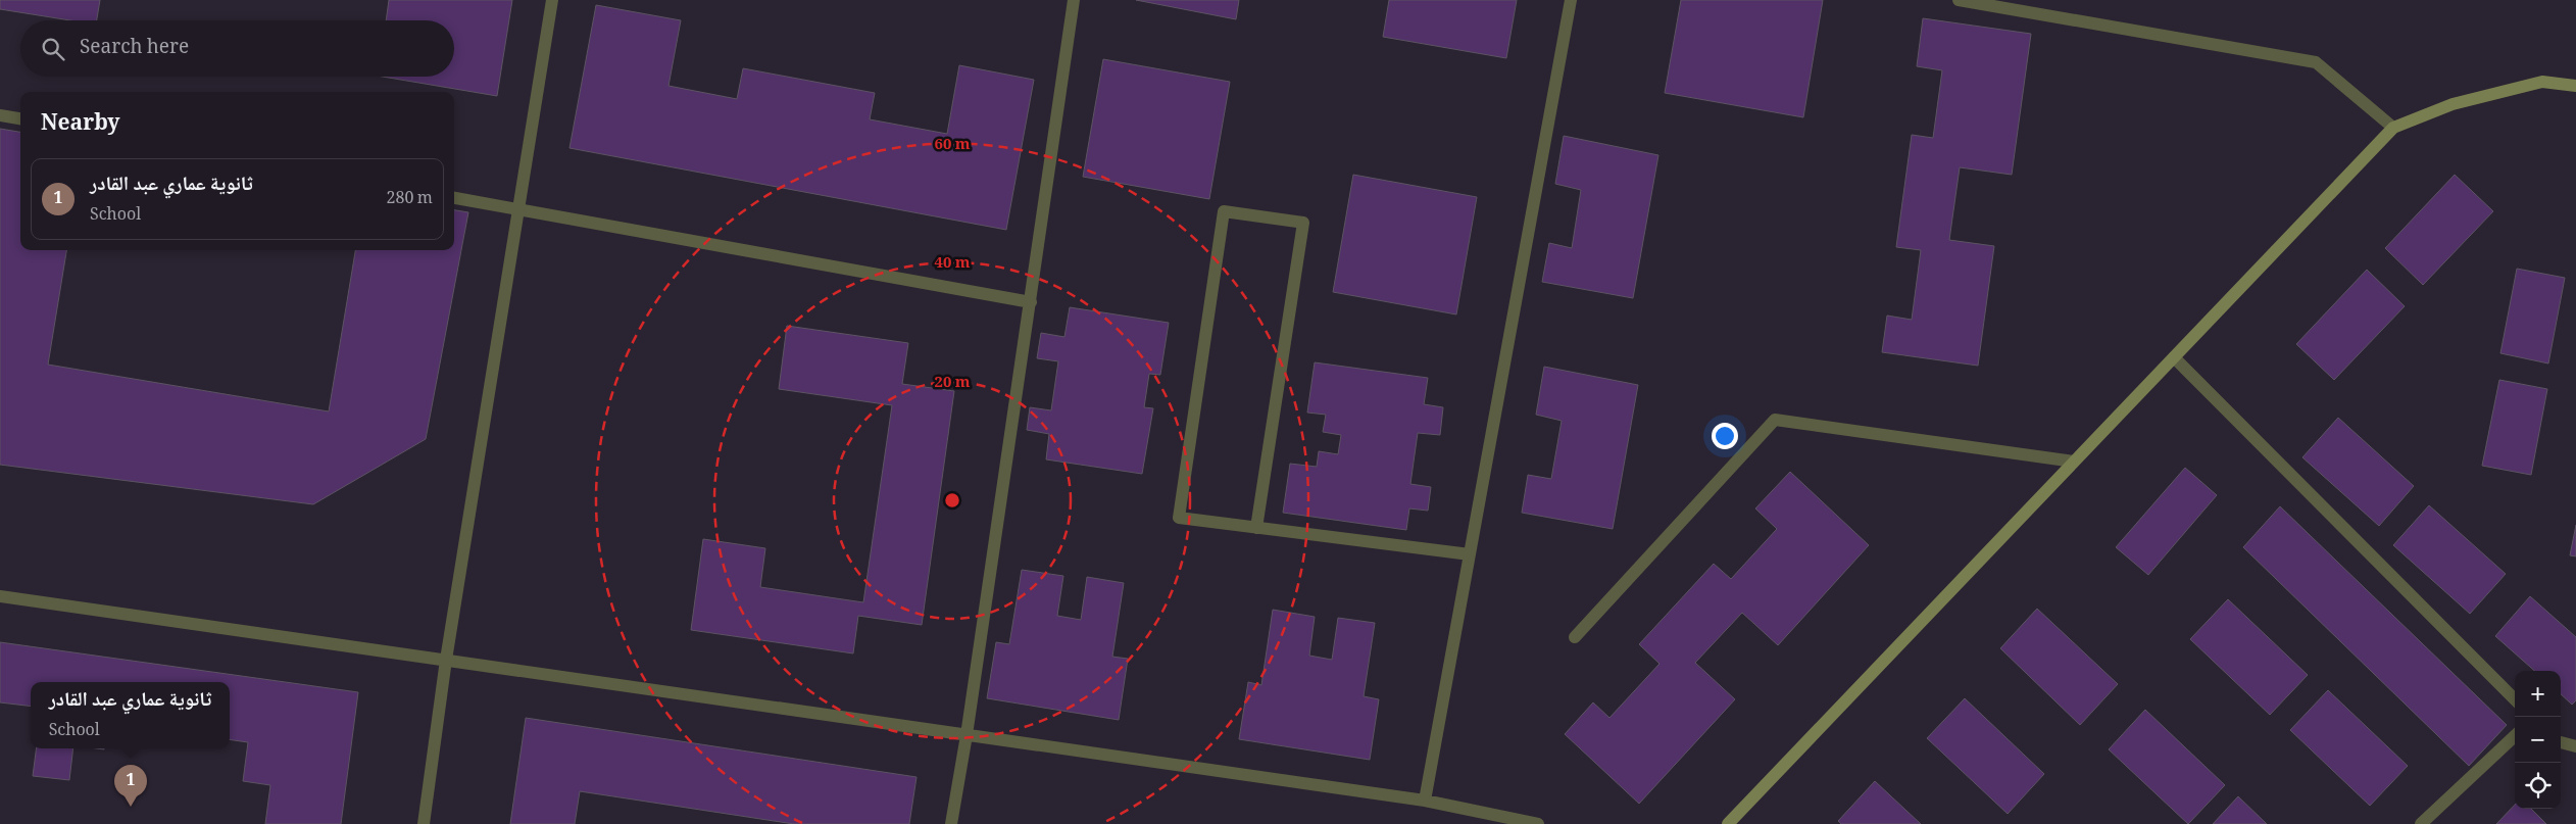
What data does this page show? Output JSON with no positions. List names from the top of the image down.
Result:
{
  "page": {
    "search": "Search here",
    "heading": "Nearby",
    "list": [
      {
        "mark": "1",
        "name": "ثانوية عماري عبد القادر",
        "note": "School",
        "value": "280 m"
      }
    ],
    "map_buttons": ["+", "−"],
    "popup": ["ثانوية عماري عبد القادر", "School"],
    "pins": "1"
  },
  "rings": ["60 m", "40 m", "20 m"]
}
